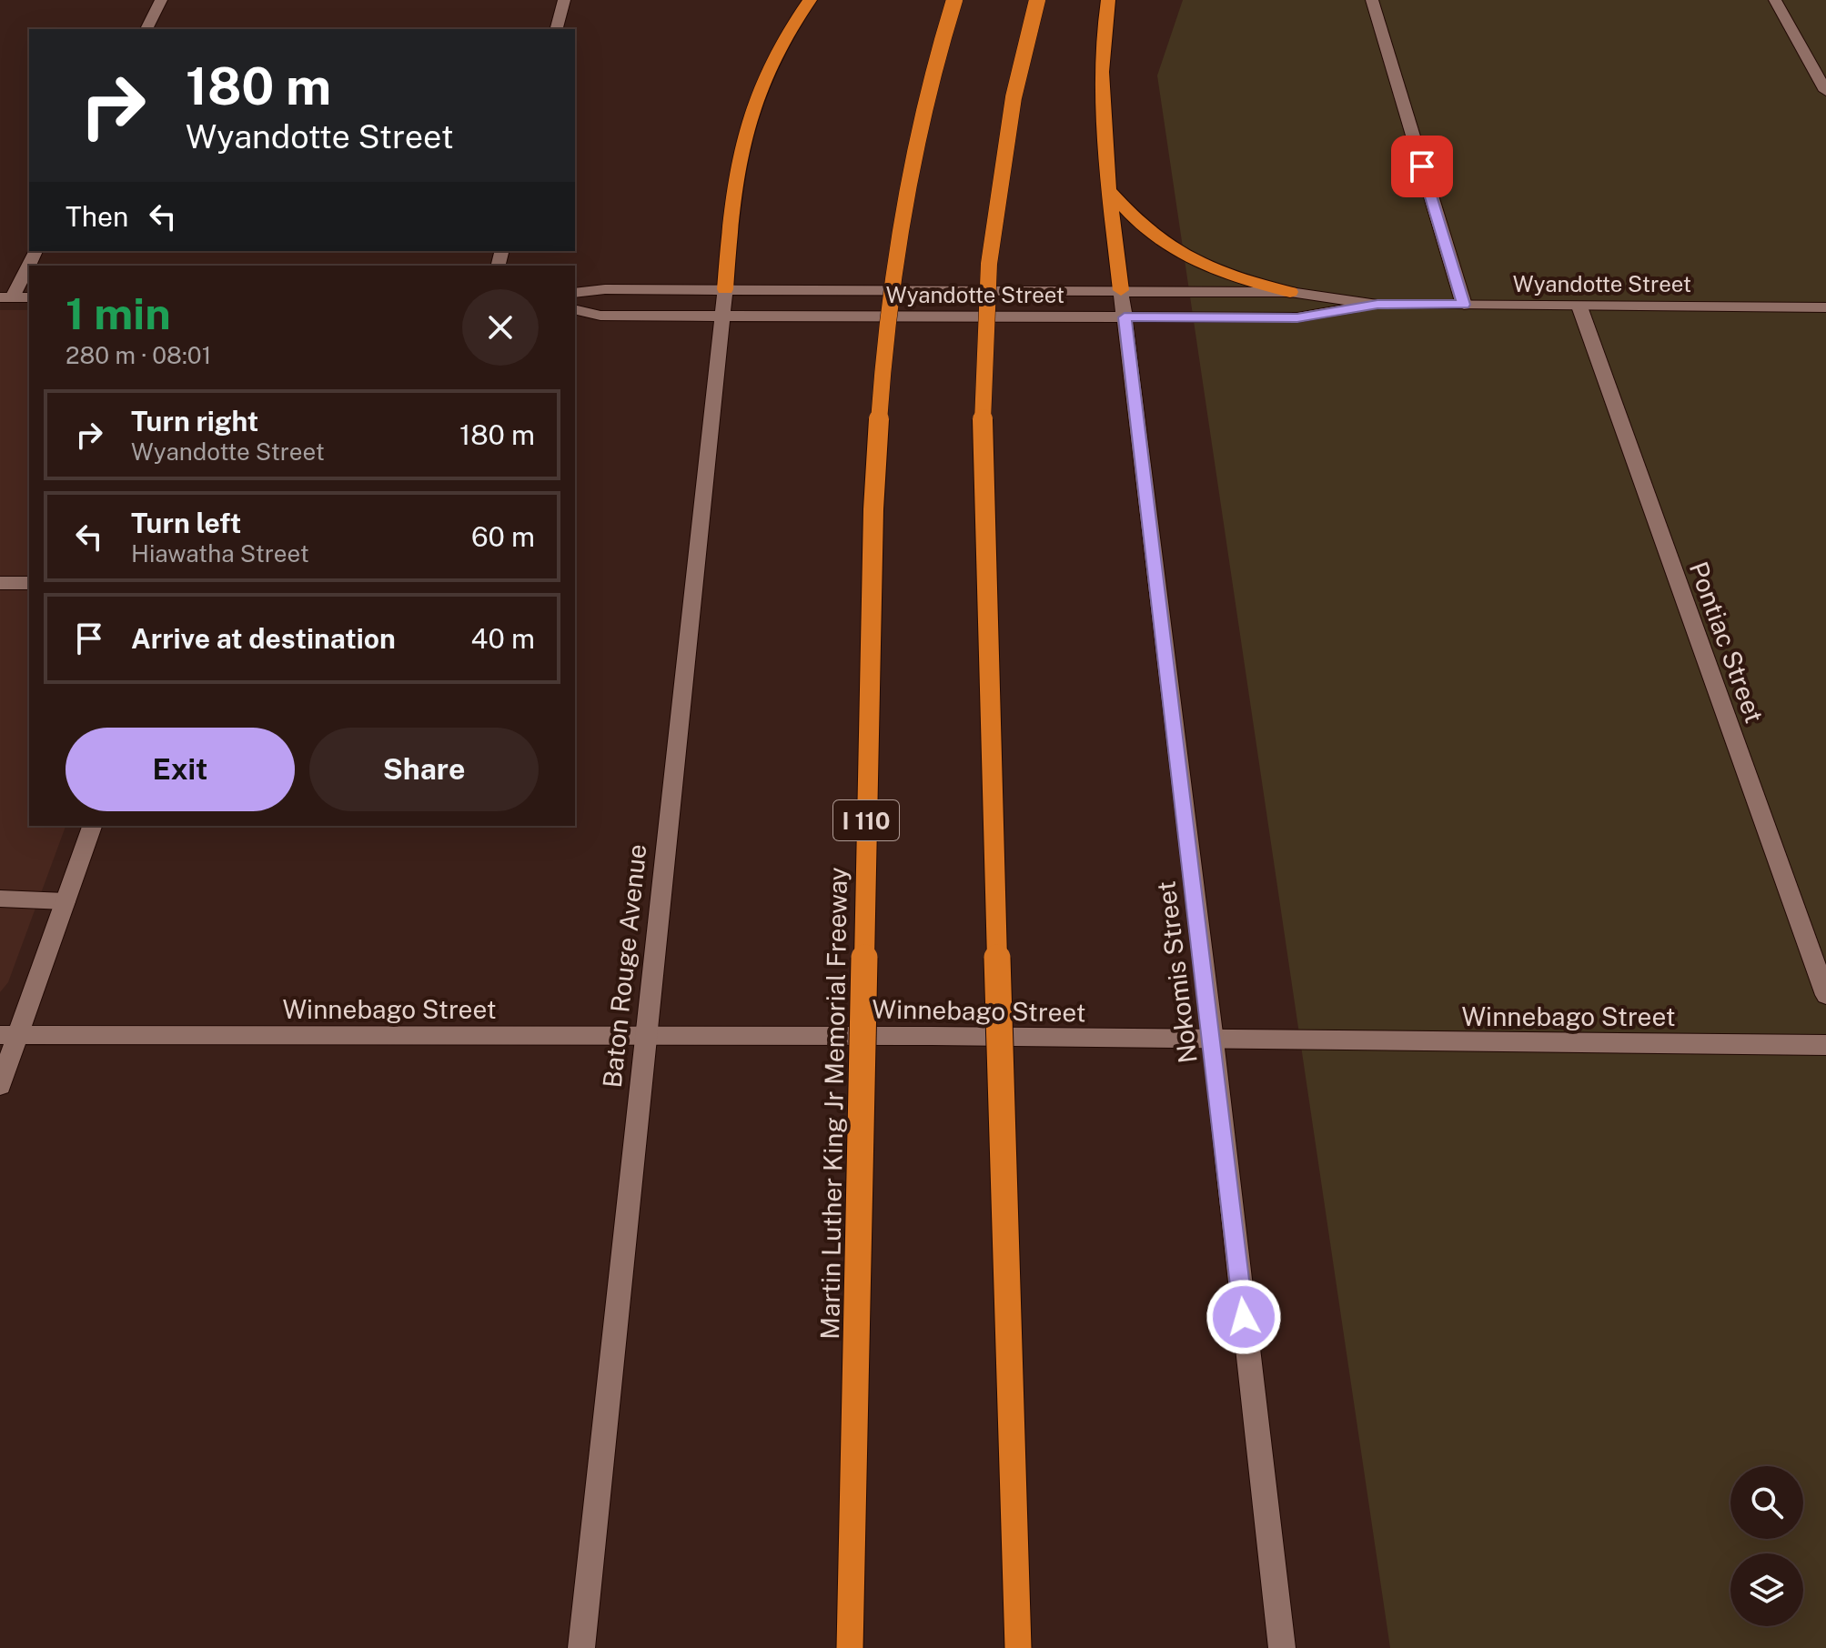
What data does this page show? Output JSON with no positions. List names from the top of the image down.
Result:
{
  "streets": {
    "highway": ["I 110", "Martin Luther King Jr Memorial Freeway"],
    "street": [
      "Wyandotte Street",
      "Pontiac Street",
      "Baton Rouge Avenue",
      "Nokomis Street",
      "Winnebago Street"
    ]
  },
  "crossings": [
    ["Wyandotte Street", "Pontiac Street"],
    ["Wyandotte Street", "Baton Rouge Avenue"],
    ["Wyandotte Street", "Nokomis Street"],
    ["Baton Rouge Avenue", "Winnebago Street"],
    ["Nokomis Street", "Winnebago Street"]
  ],
  "page": {
    "turn": ["180 m", "Wyandotte Street"],
    "then": "Then",
    "heading": ["1 min", "280 m · 08:01"],
    "list": [
      {
        "name": "Turn right",
        "note": "Wyandotte Street",
        "value": "180 m"
      },
      {
        "name": "Turn left",
        "note": "Hiawatha Street",
        "value": "60 m"
      },
      {
        "name": "Arrive at destination",
        "value": "40 m"
      }
    ],
    "buttons": ["Exit", "Share"]
  }
}
